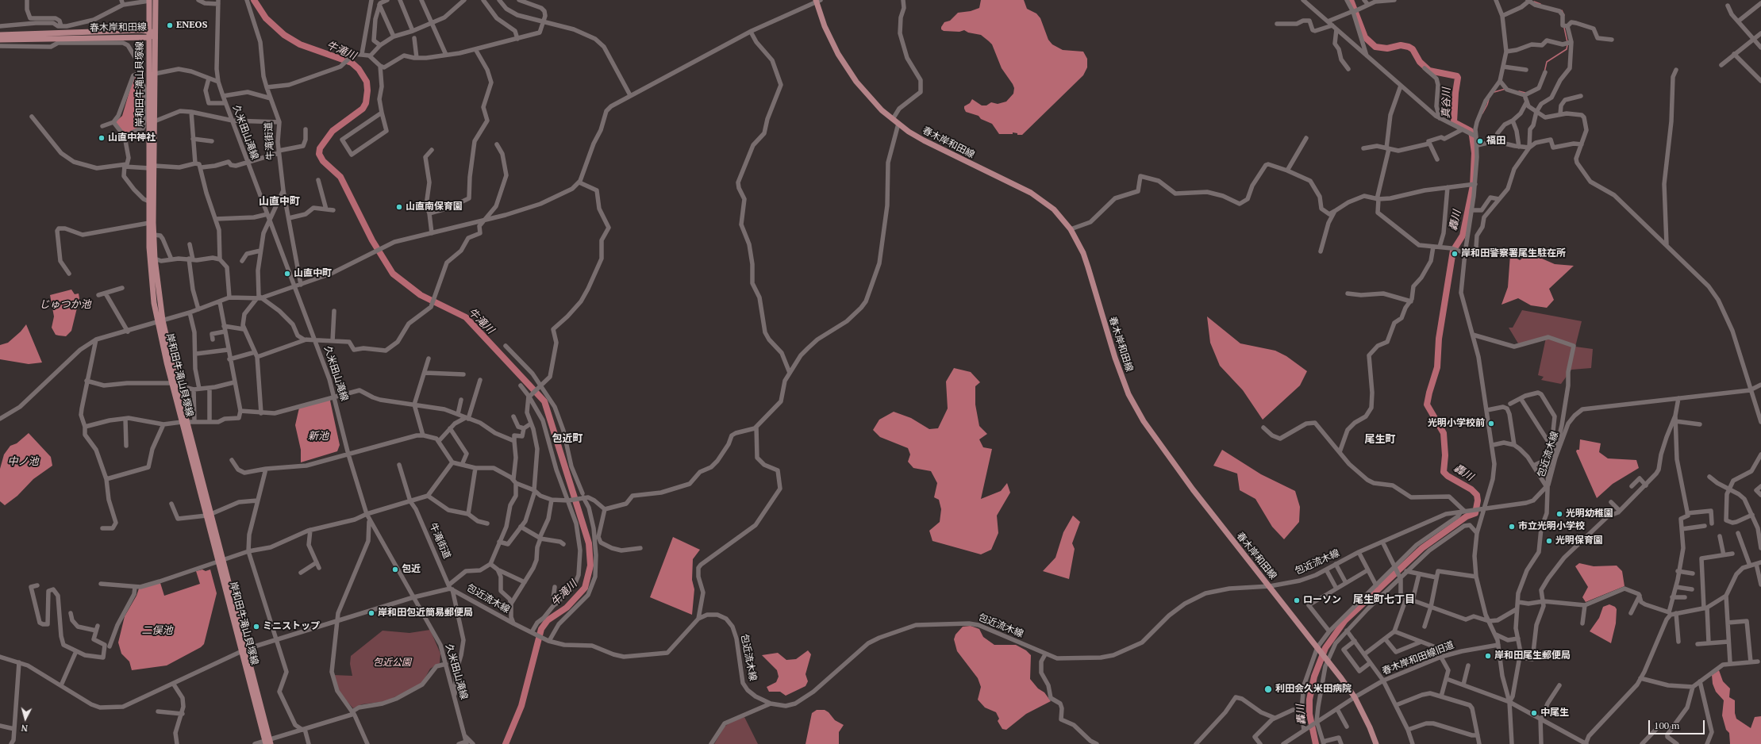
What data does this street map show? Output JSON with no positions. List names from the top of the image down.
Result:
{
  "streets": {
    "main road": ["春木岸和田線", "岸和田牛滝山貝塚線"],
    "street": [
      "久米田山滝線",
      "牛滝街道",
      "包近流木線",
      "春木岸和田線旧道"
    ]
  },
  "crossings": [
    ["春木岸和田線", "岸和田牛滝山貝塚線"],
    ["春木岸和田線", "包近流木線"],
    ["春木岸和田線", "春木岸和田線旧道"],
    ["久米田山滝線", "牛滝街道"],
    ["牛滝街道", "包近流木線"]
  ],
  "districts": [
    "山直中町",
    "包近町",
    "尾生町",
    "尾生町七丁目"
  ],
  "water": [
    "牛滝川",
    "真谷川",
    "轟川",
    "じゅつか池",
    "新池",
    "中ノ池",
    "二俣池"
  ],
  "parks": ["包近公園"],
  "places": [
    "ENEOS",
    "山直中神社",
    "福田",
    "山直南保育園",
    "岸和田警察署尾生駐在所",
    "山直中町",
    "光明小学校前",
    "光明幼稚園",
    "市立光明小学校",
    "光明保育園",
    "包近",
    "ローソン",
    "岸和田包近簡易郵便局",
    "ミニストップ",
    "岸和田尾生郵便局",
    "利田会久米田病院",
    "中尾生"
  ],
  "scale_bar": "100 m",
  "north": "bottom"
}
